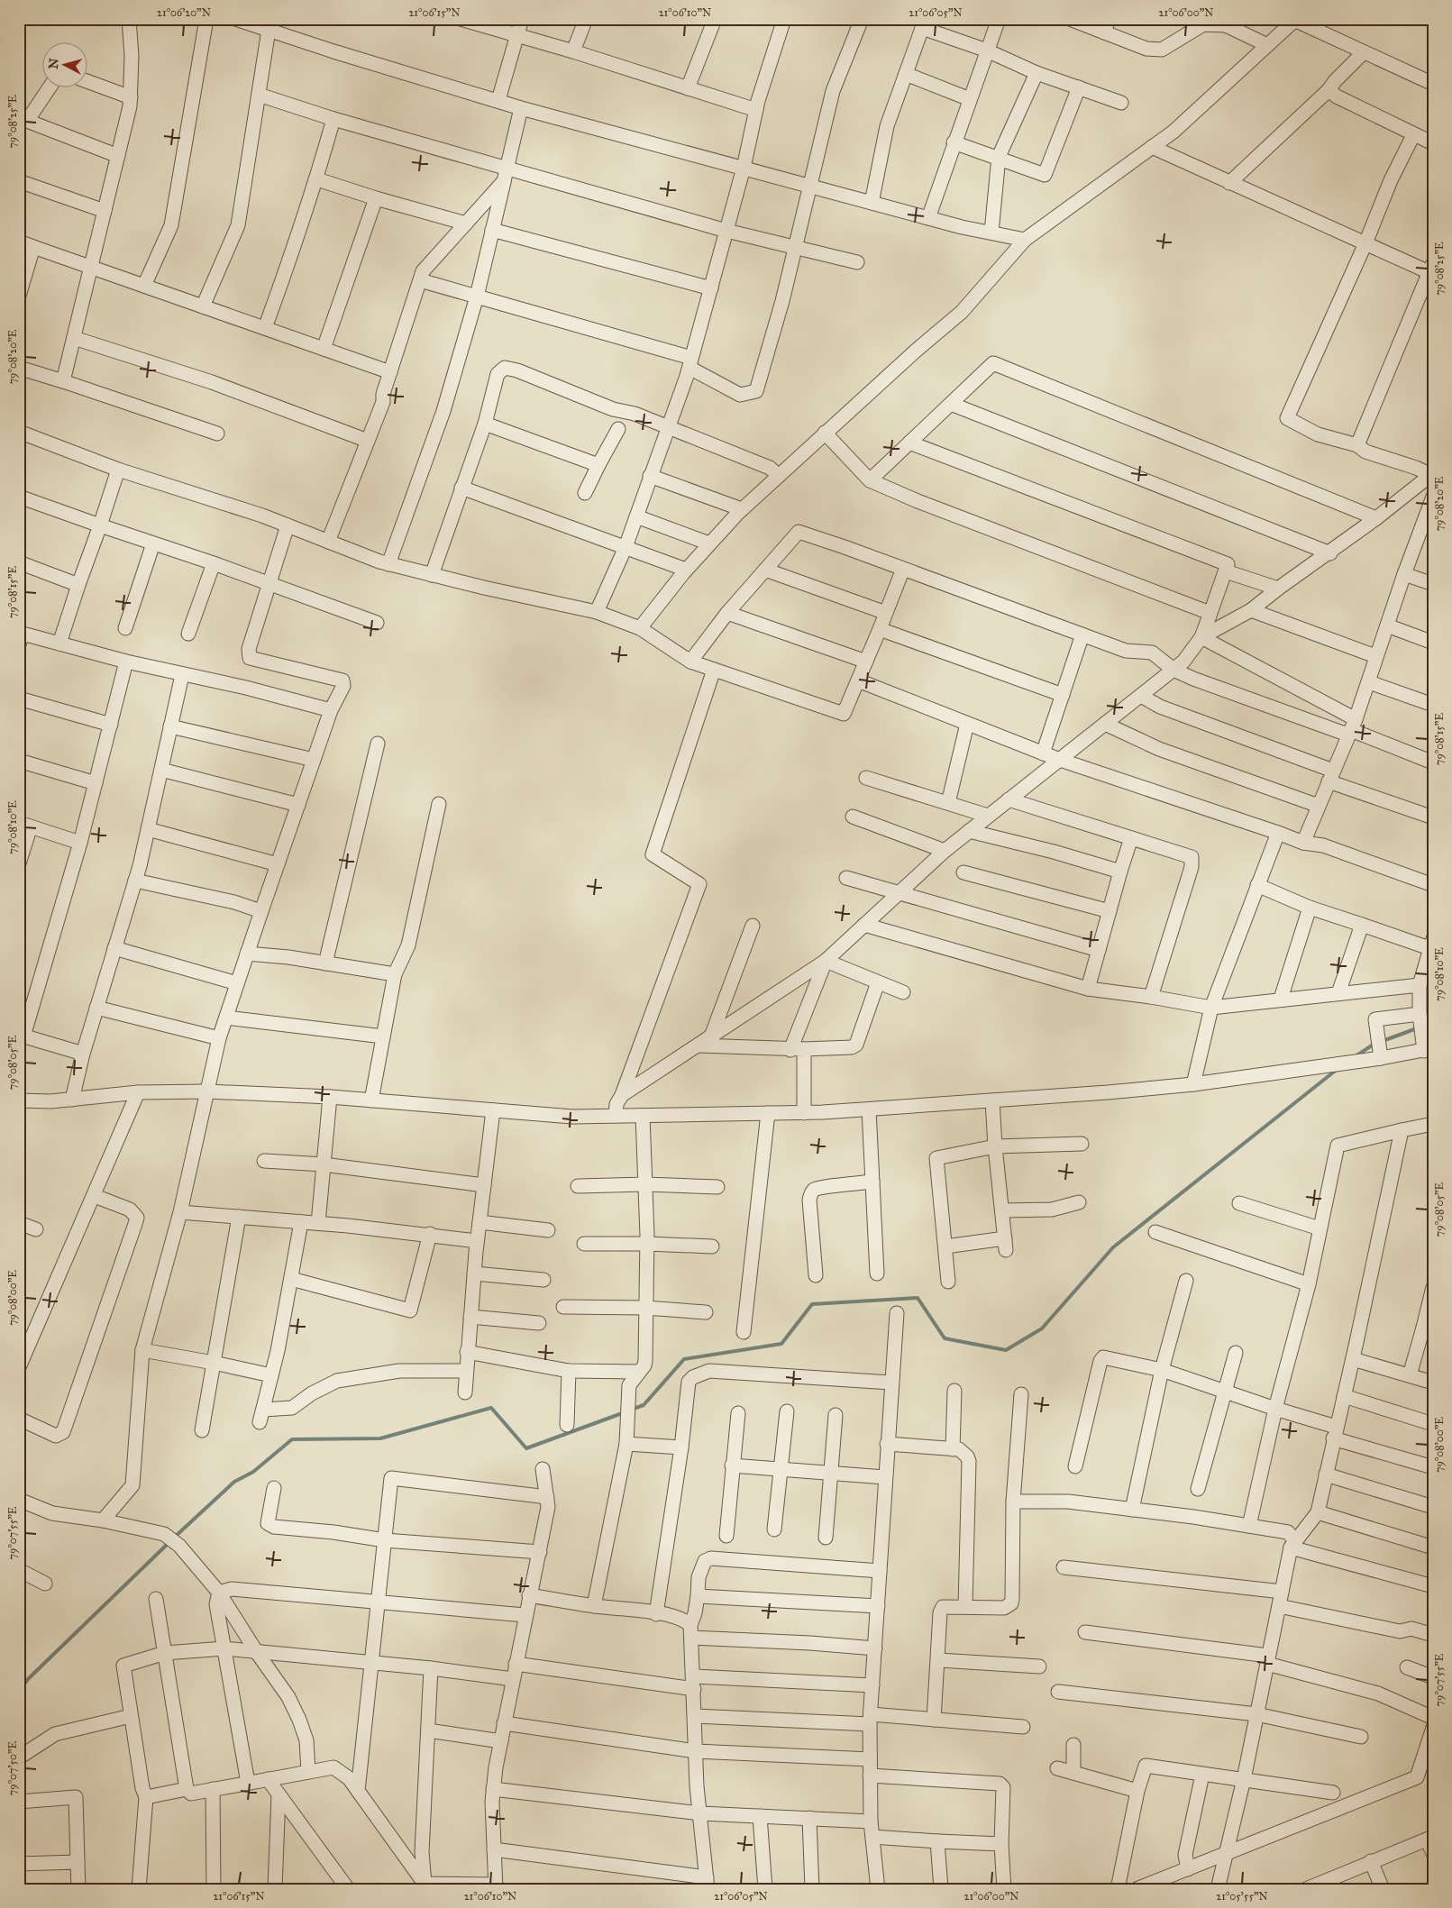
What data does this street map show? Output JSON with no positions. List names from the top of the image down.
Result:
{
  "north": "left",
  "coordinates": [
    "21°06'20\"N",
    "21°06'15\"N",
    "21°06'10\"N",
    "21°06'05\"N",
    "21°06'00\"N",
    "79°08'25\"E",
    "79°08'20\"E",
    "79°08'15\"E",
    "79°08'10\"E",
    "79°08'05\"E",
    "79°08'00\"E",
    "79°07'55\"E",
    "79°07'50\"E",
    "21°05'55\"N"
  ]
}
